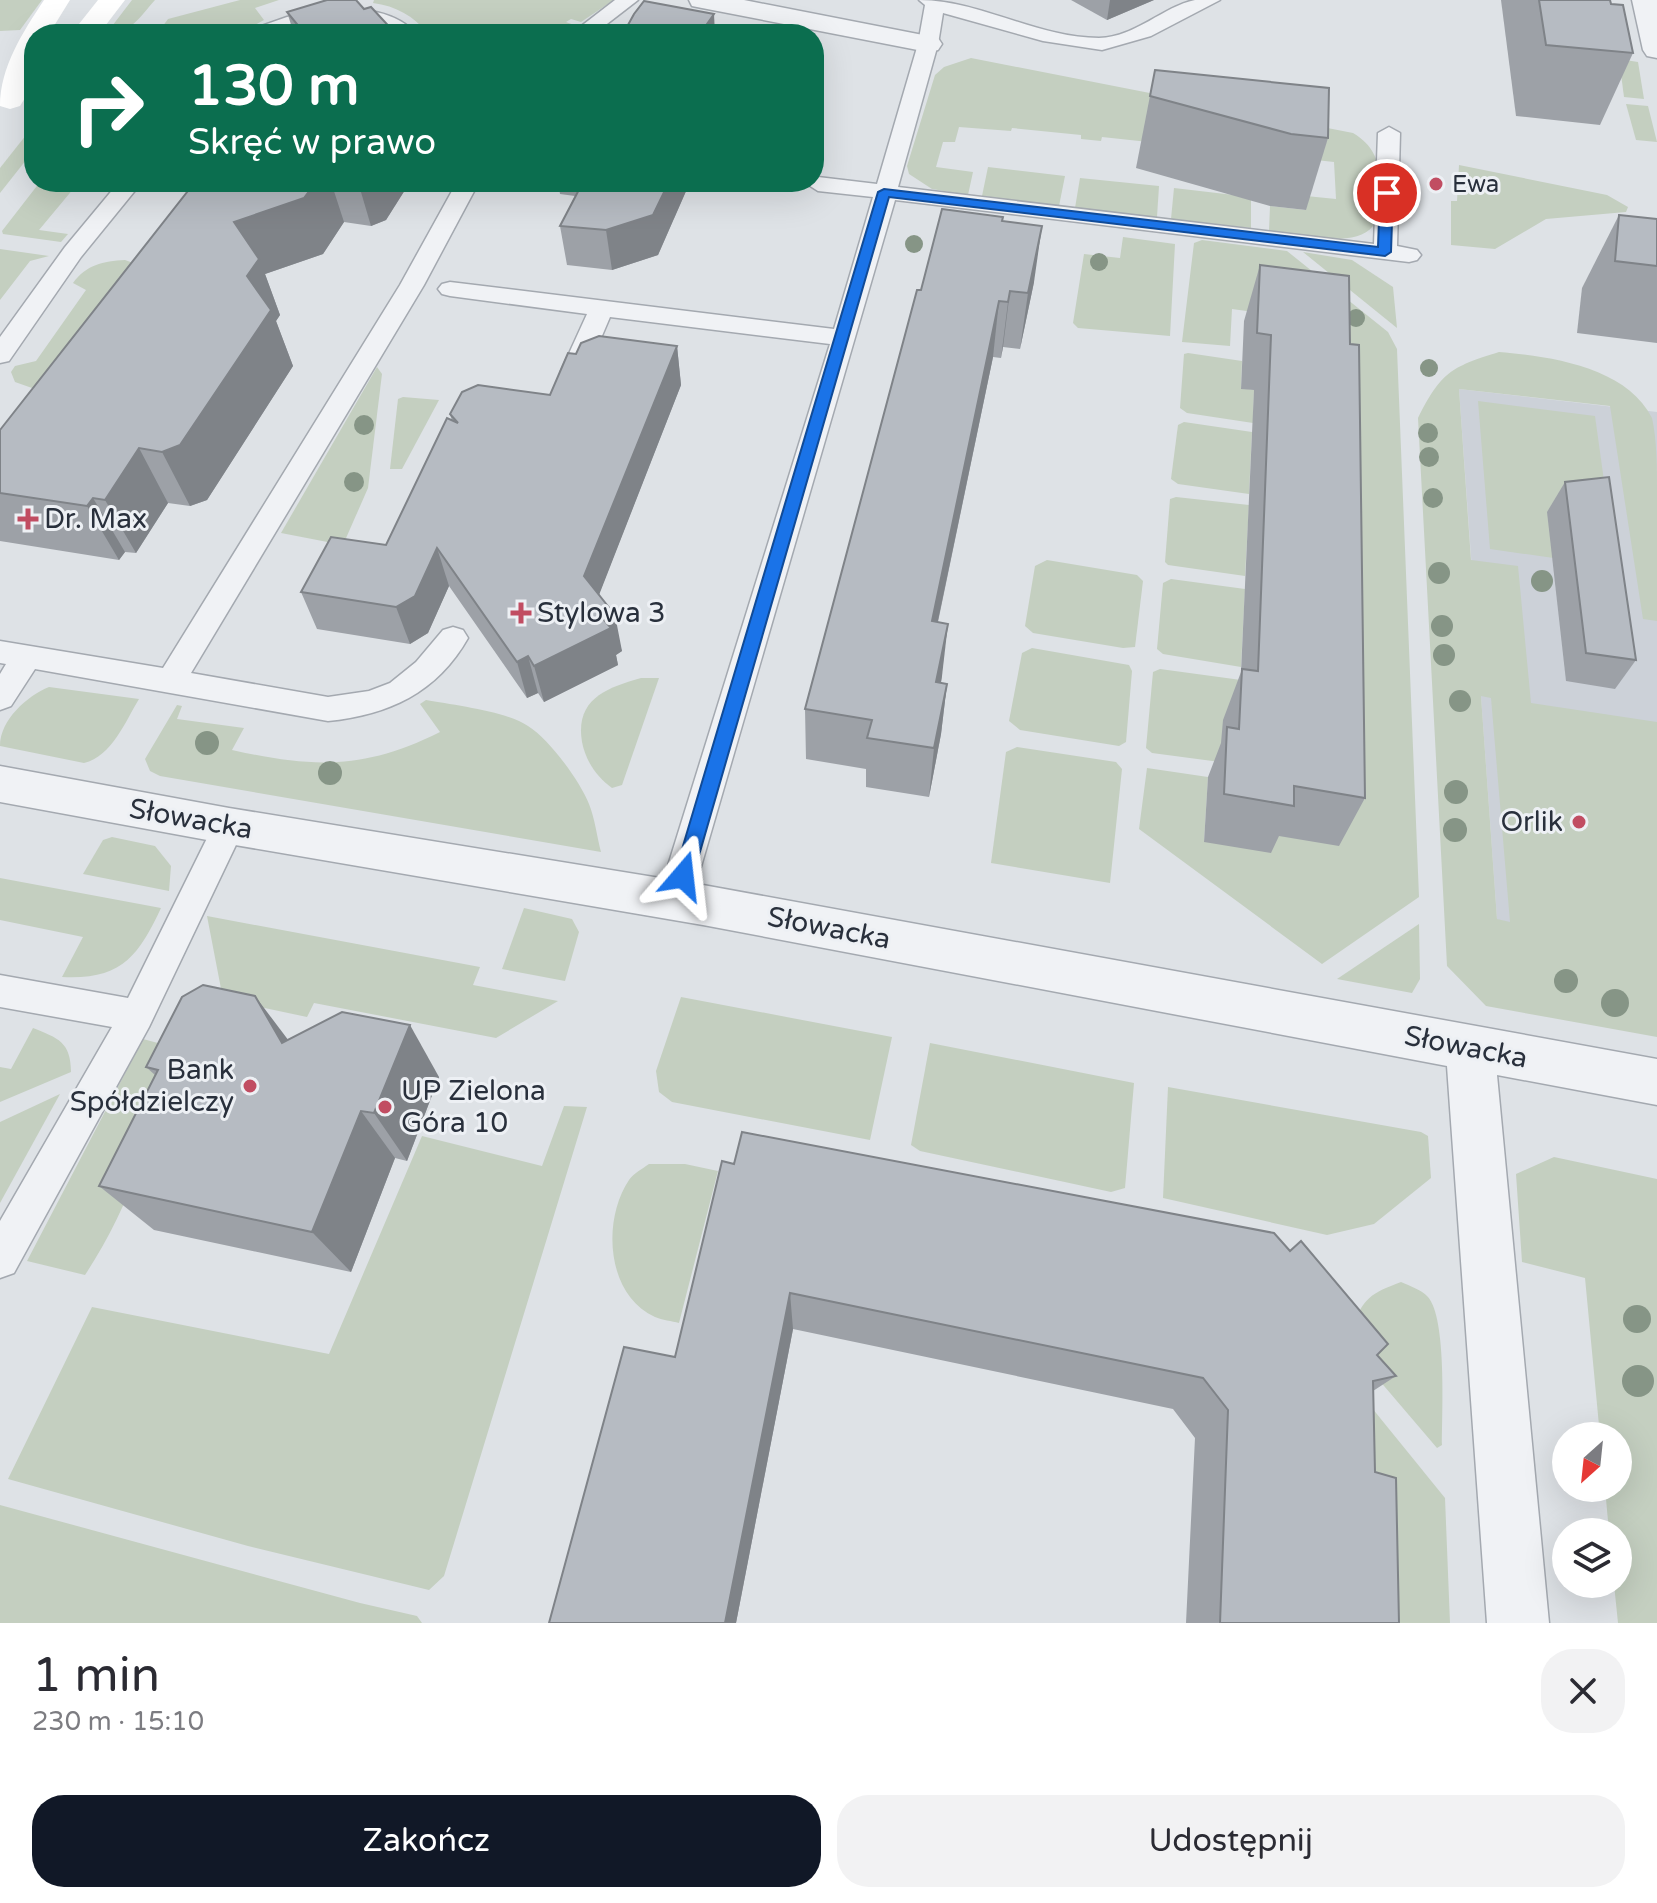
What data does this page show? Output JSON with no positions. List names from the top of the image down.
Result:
{
  "streets": {
    "street": ["Słowacka"]
  },
  "places": {
    "other": [
      "Ewa",
      "Orlik",
      "Bank Spółdzielczy",
      "UP Zielona Góra 10"
    ],
    "health": ["Dr. Max", "Stylowa 3"]
  },
  "north": "bottom left",
  "page": {
    "turn": ["130 m", "Skręć w prawo"],
    "heading": ["1 min", "230 m · 15:10"],
    "buttons": ["Zakończ", "Udostępnij"]
  }
}
